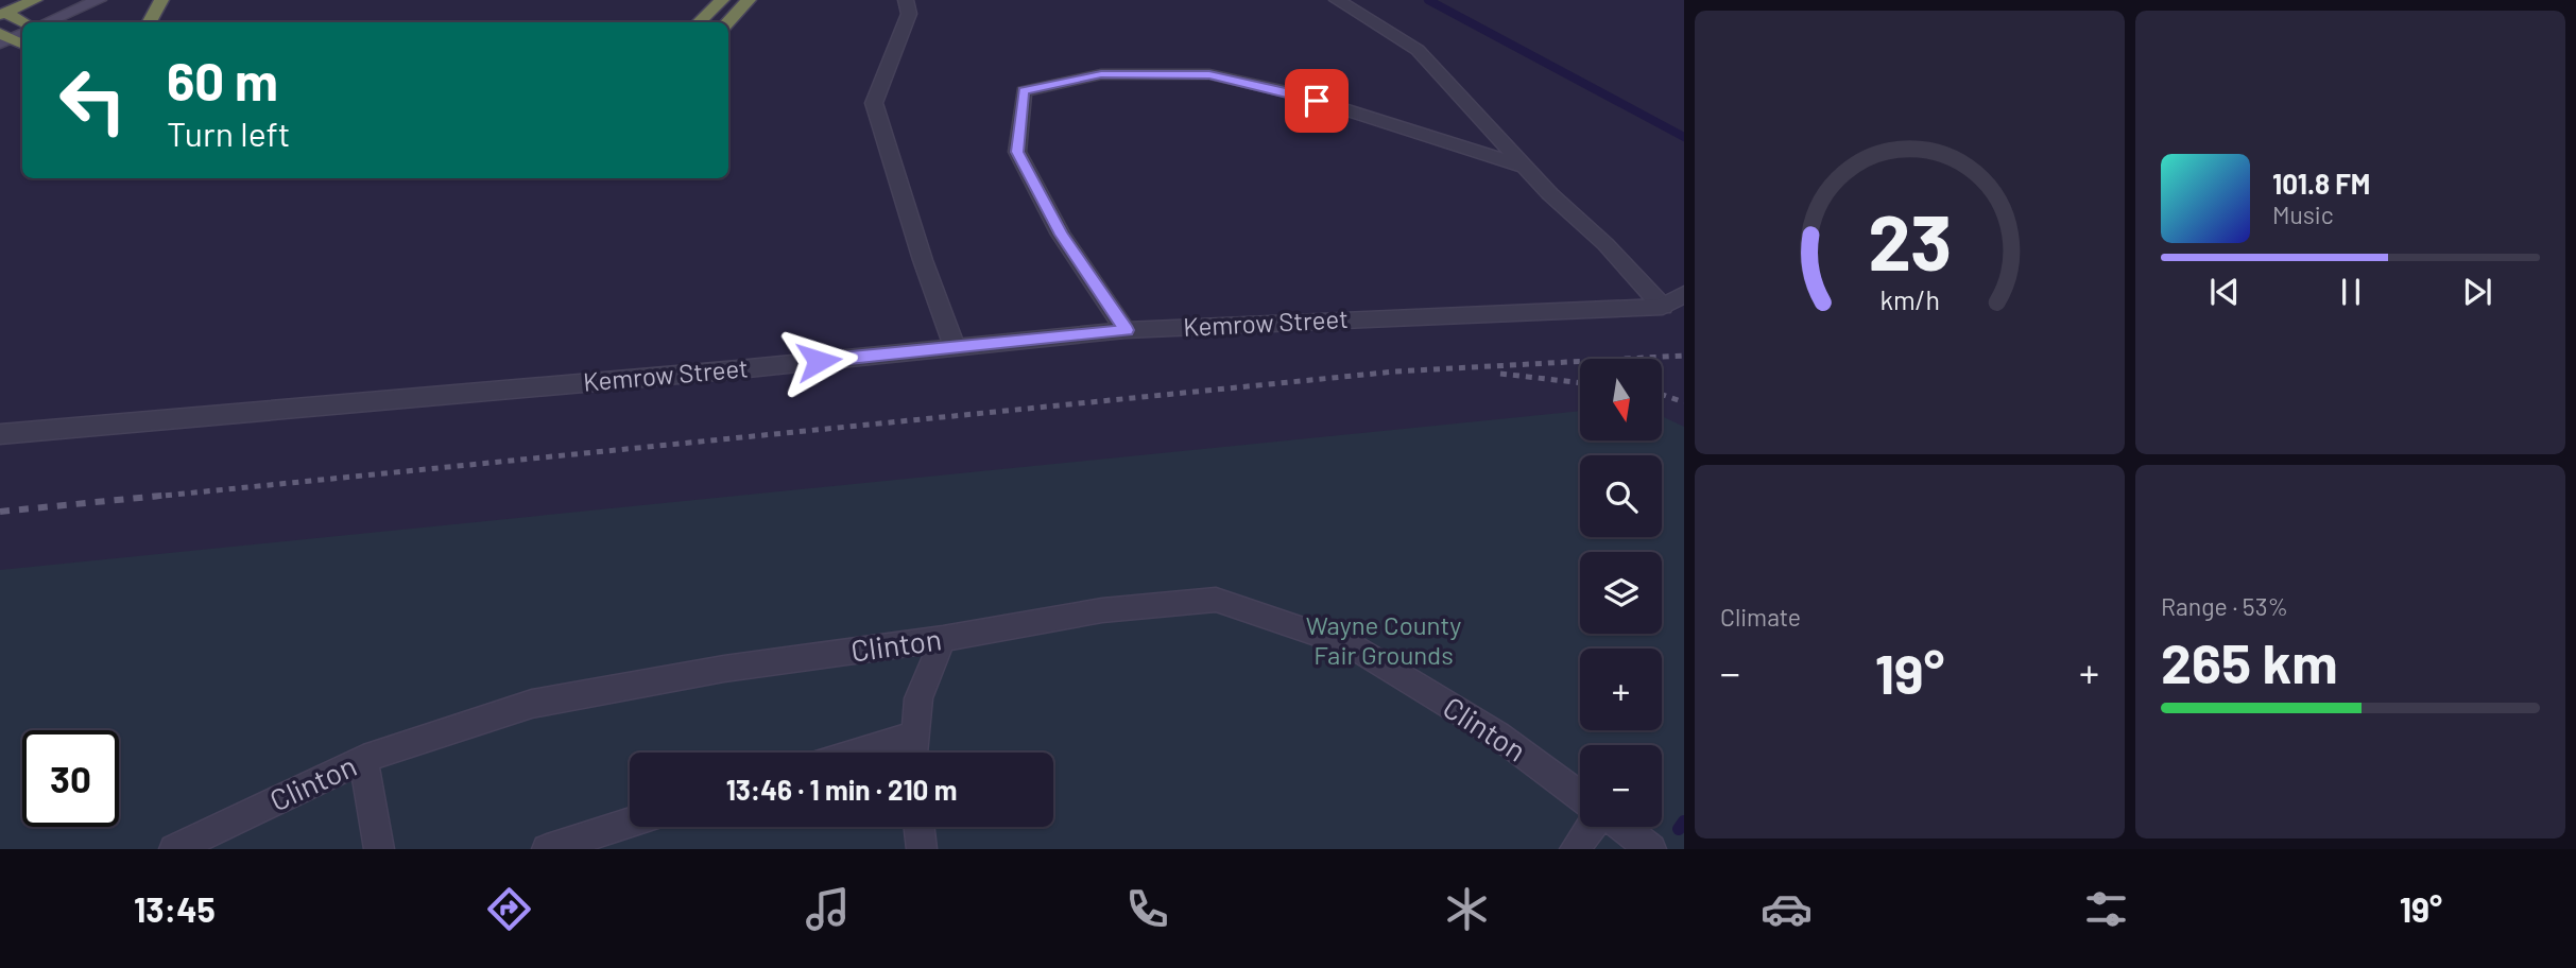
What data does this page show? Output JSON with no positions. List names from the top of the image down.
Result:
{
  "streets": {
    "street": ["Kemrow Street", "Clinton"]
  },
  "parks": ["Wayne County Fair Grounds"],
  "north": "bottom",
  "page": {
    "turn": ["60 m", "Turn left"],
    "song": ["101.8 FM", "Music"],
    "map_buttons": ["+", "−"],
    "tile": [
      "Climate",
      ["Range · 53%", "265 km"]
    ],
    "heat": ["−", "19°", "+"],
    "limit": "30",
    "trip": "13:46 · 1 min · 210 m",
    "tabs": ["13:45", "19°"],
    "gauge": ["23", "km/h"]
  }
}
